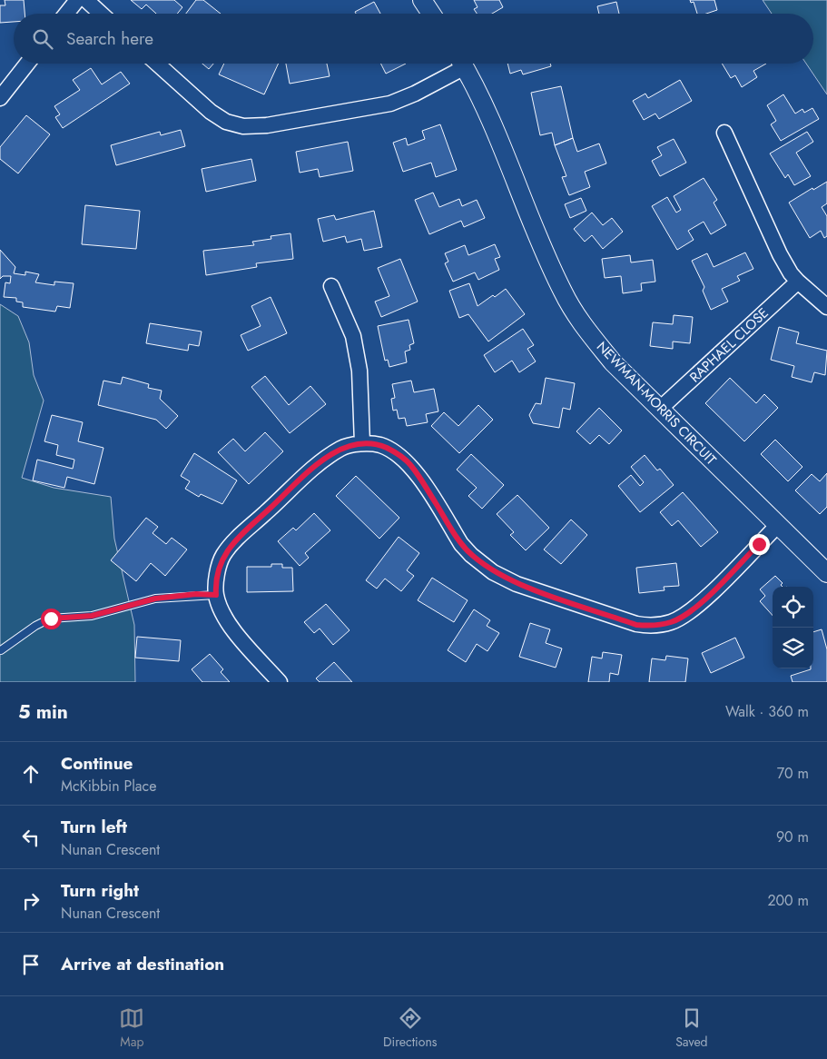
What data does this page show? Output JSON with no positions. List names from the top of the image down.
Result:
{
  "streets": {
    "street": ["RAPHAEL CLOSE", "NEWMAN-MORRIS CIRCUIT"]
  },
  "crossings": [
    ["RAPHAEL CLOSE", "NEWMAN-MORRIS CIRCUIT"]
  ],
  "page": {
    "search": "Search here",
    "heading": ["5 min", "Walk · 360 m"],
    "list": [
      ["Continue", "McKibbin Place", "70 m"],
      ["Turn left", "Nunan Crescent", "90 m"],
      ["Turn right", "Nunan Crescent", "200 m"],
      "Arrive at destination"
    ],
    "nav": ["Map", "Directions", "Saved"]
  }
}
